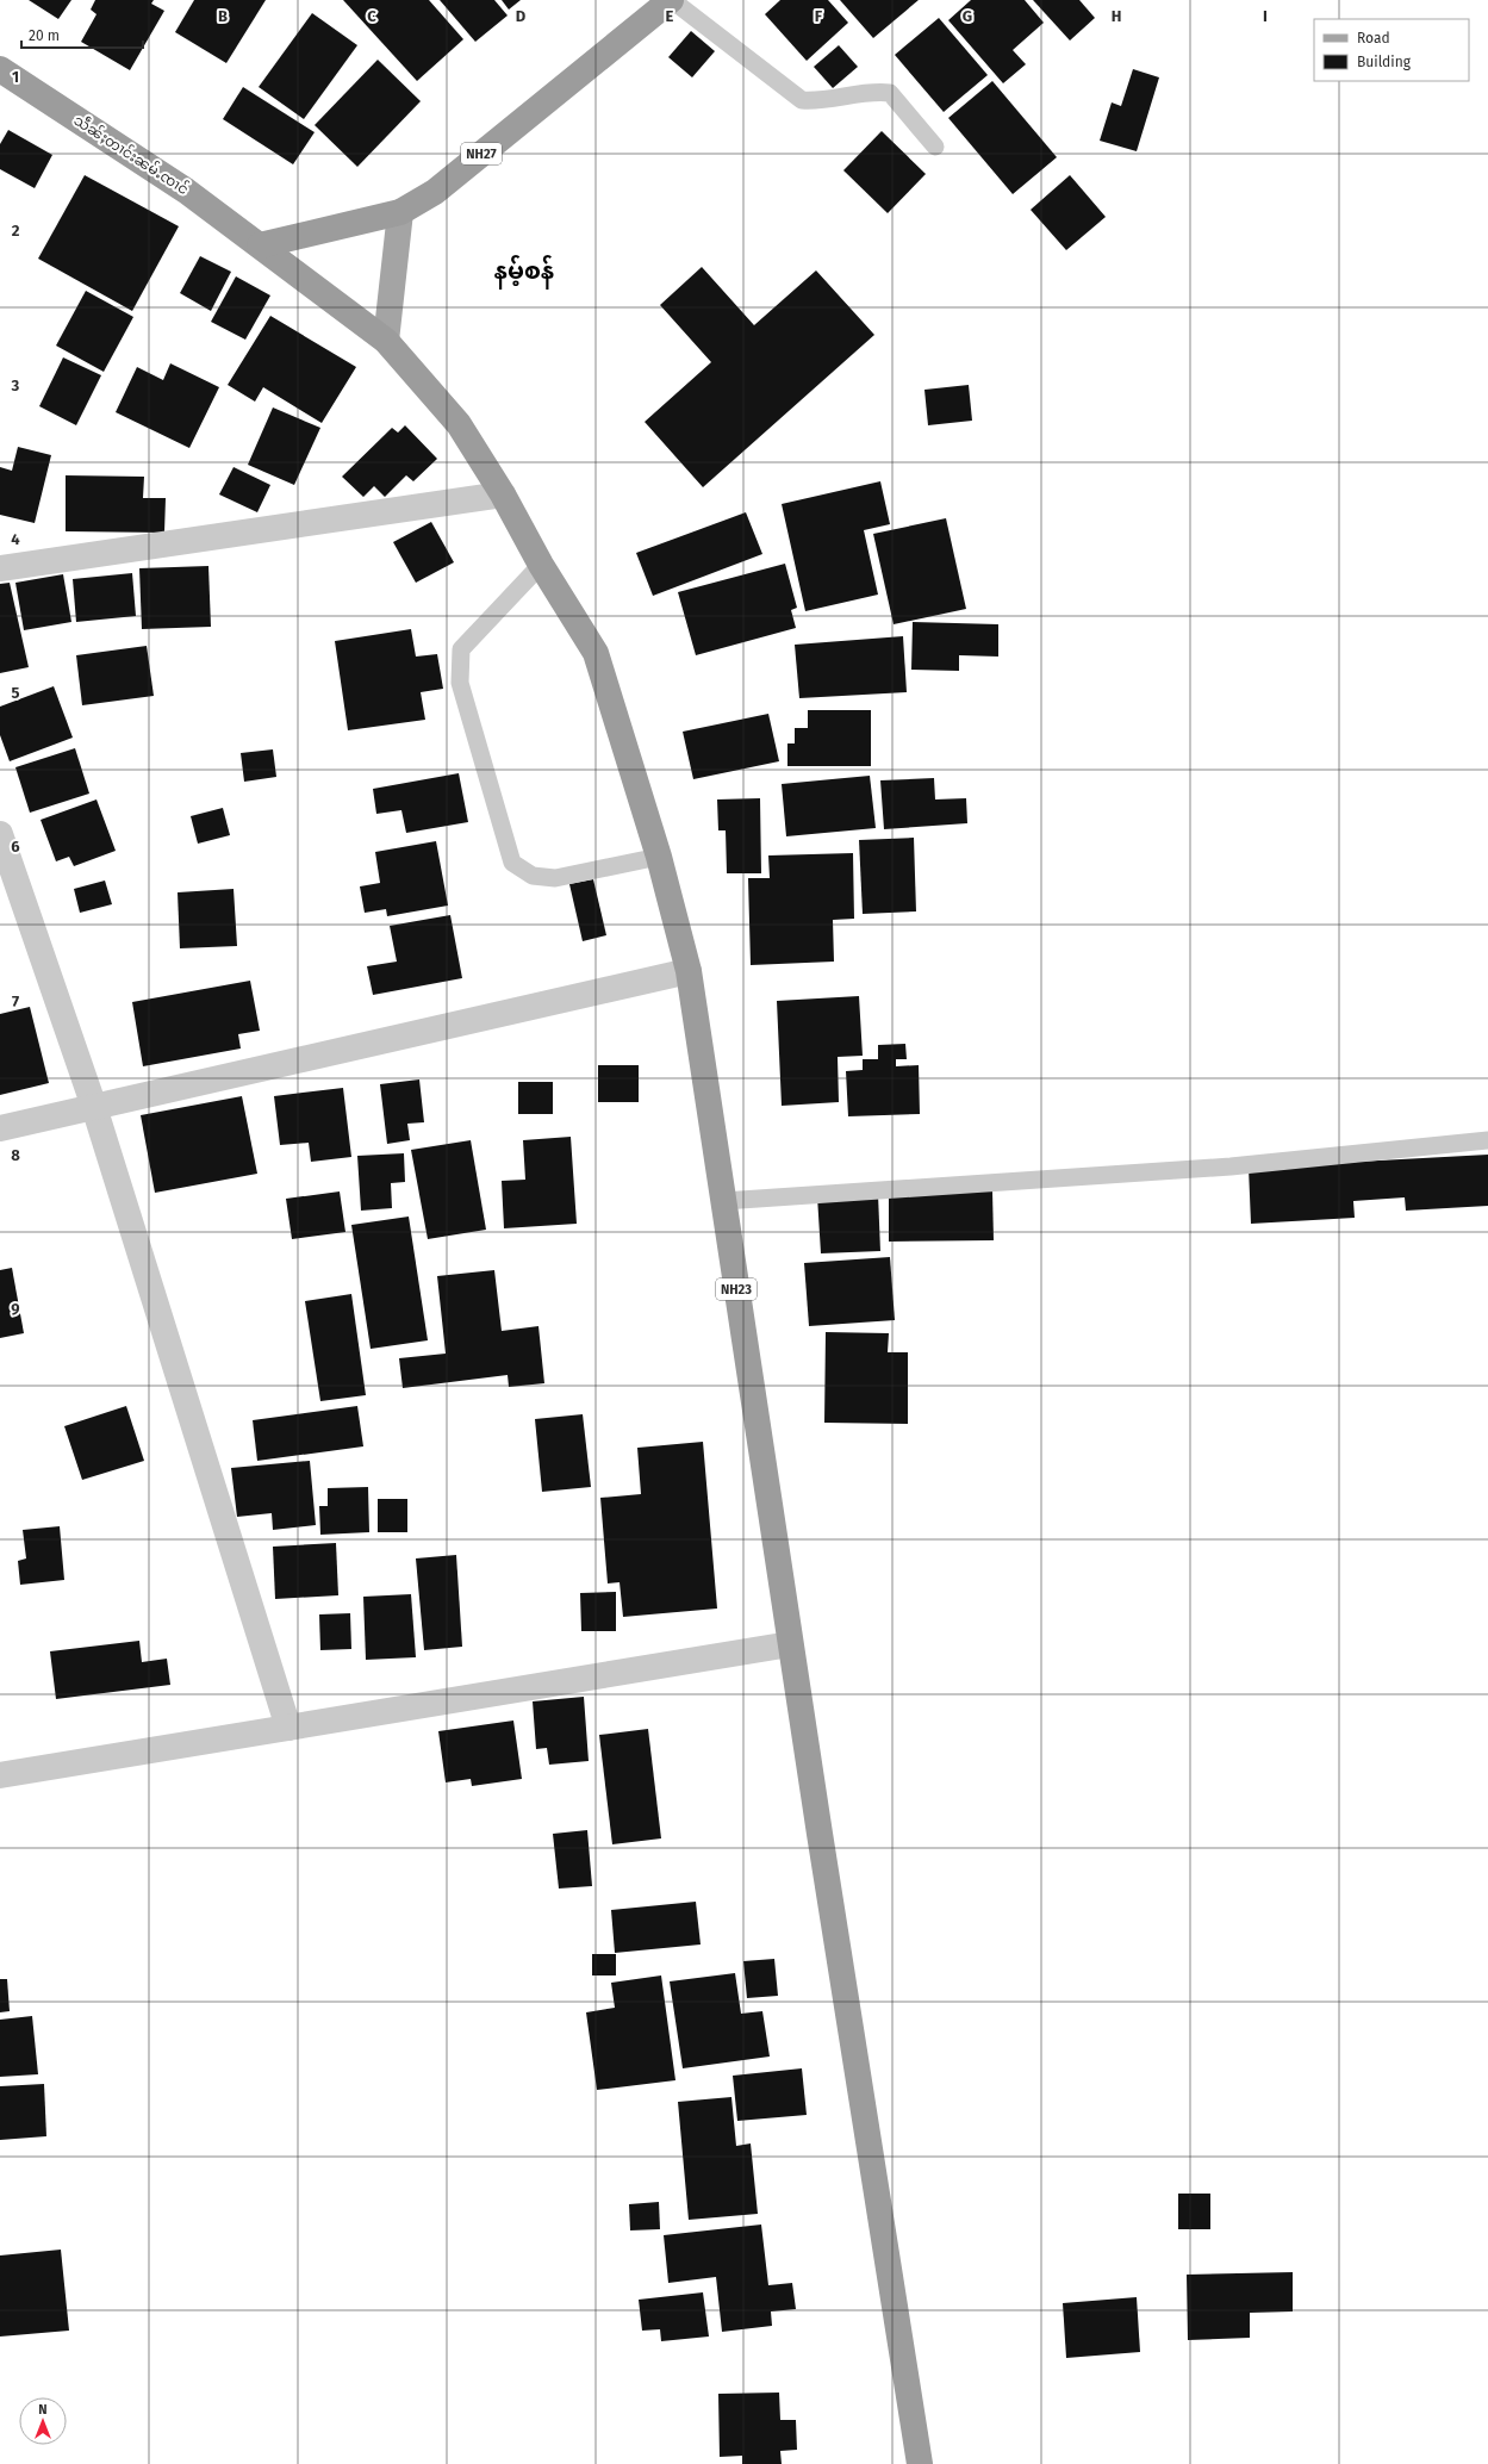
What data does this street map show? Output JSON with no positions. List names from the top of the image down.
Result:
{
  "streets": {
    "highway": ["NH27", "သဵၼ်ႈတၢင်းၼမ်ႉၸၢင်", "NH23"]
  },
  "crossings": [
    ["NH27", "သဵၼ်ႈတၢင်းၼမ်ႉၸၢင်"],
    ["NH27", "NH23"],
    ["သဵၼ်ႈတၢင်းၼမ်ႉၸၢင်", "NH23"]
  ],
  "districts": ["နမ့်စန်"],
  "legend": ["Road", "Building"],
  "scale_bar": "20 m",
  "north": "top",
  "grid": {
    "columns": [
      "B",
      "C",
      "D",
      "E",
      "F",
      "G",
      "H",
      "I"
    ],
    "rows": [
      "1",
      "2",
      "3",
      "4",
      "5",
      "6",
      "7",
      "8",
      "9"
    ]
  }
}
